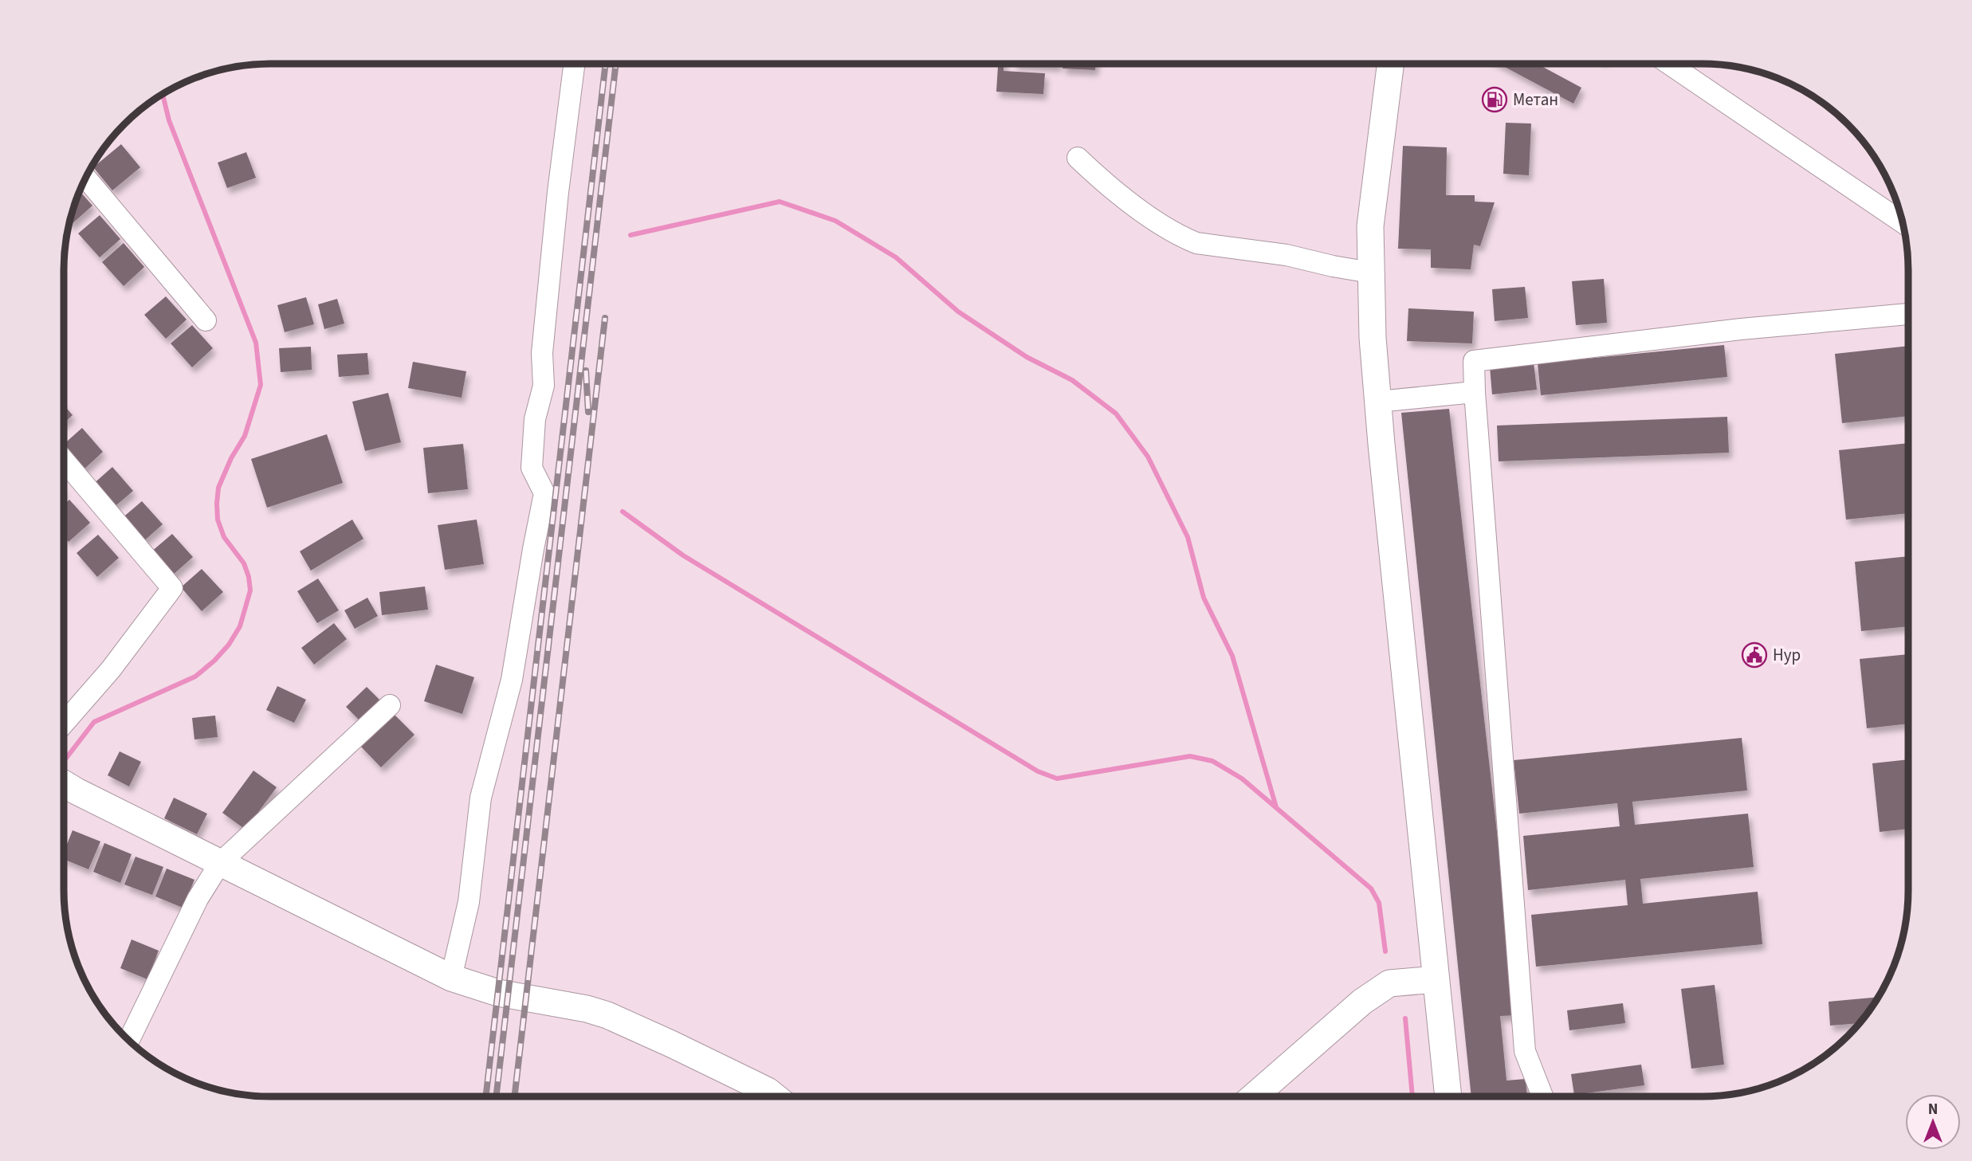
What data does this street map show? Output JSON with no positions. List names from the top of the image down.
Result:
{
  "places": {
    "fuel station": ["Метан"],
    "public building": ["Нур"]
  },
  "north": "top"
}
